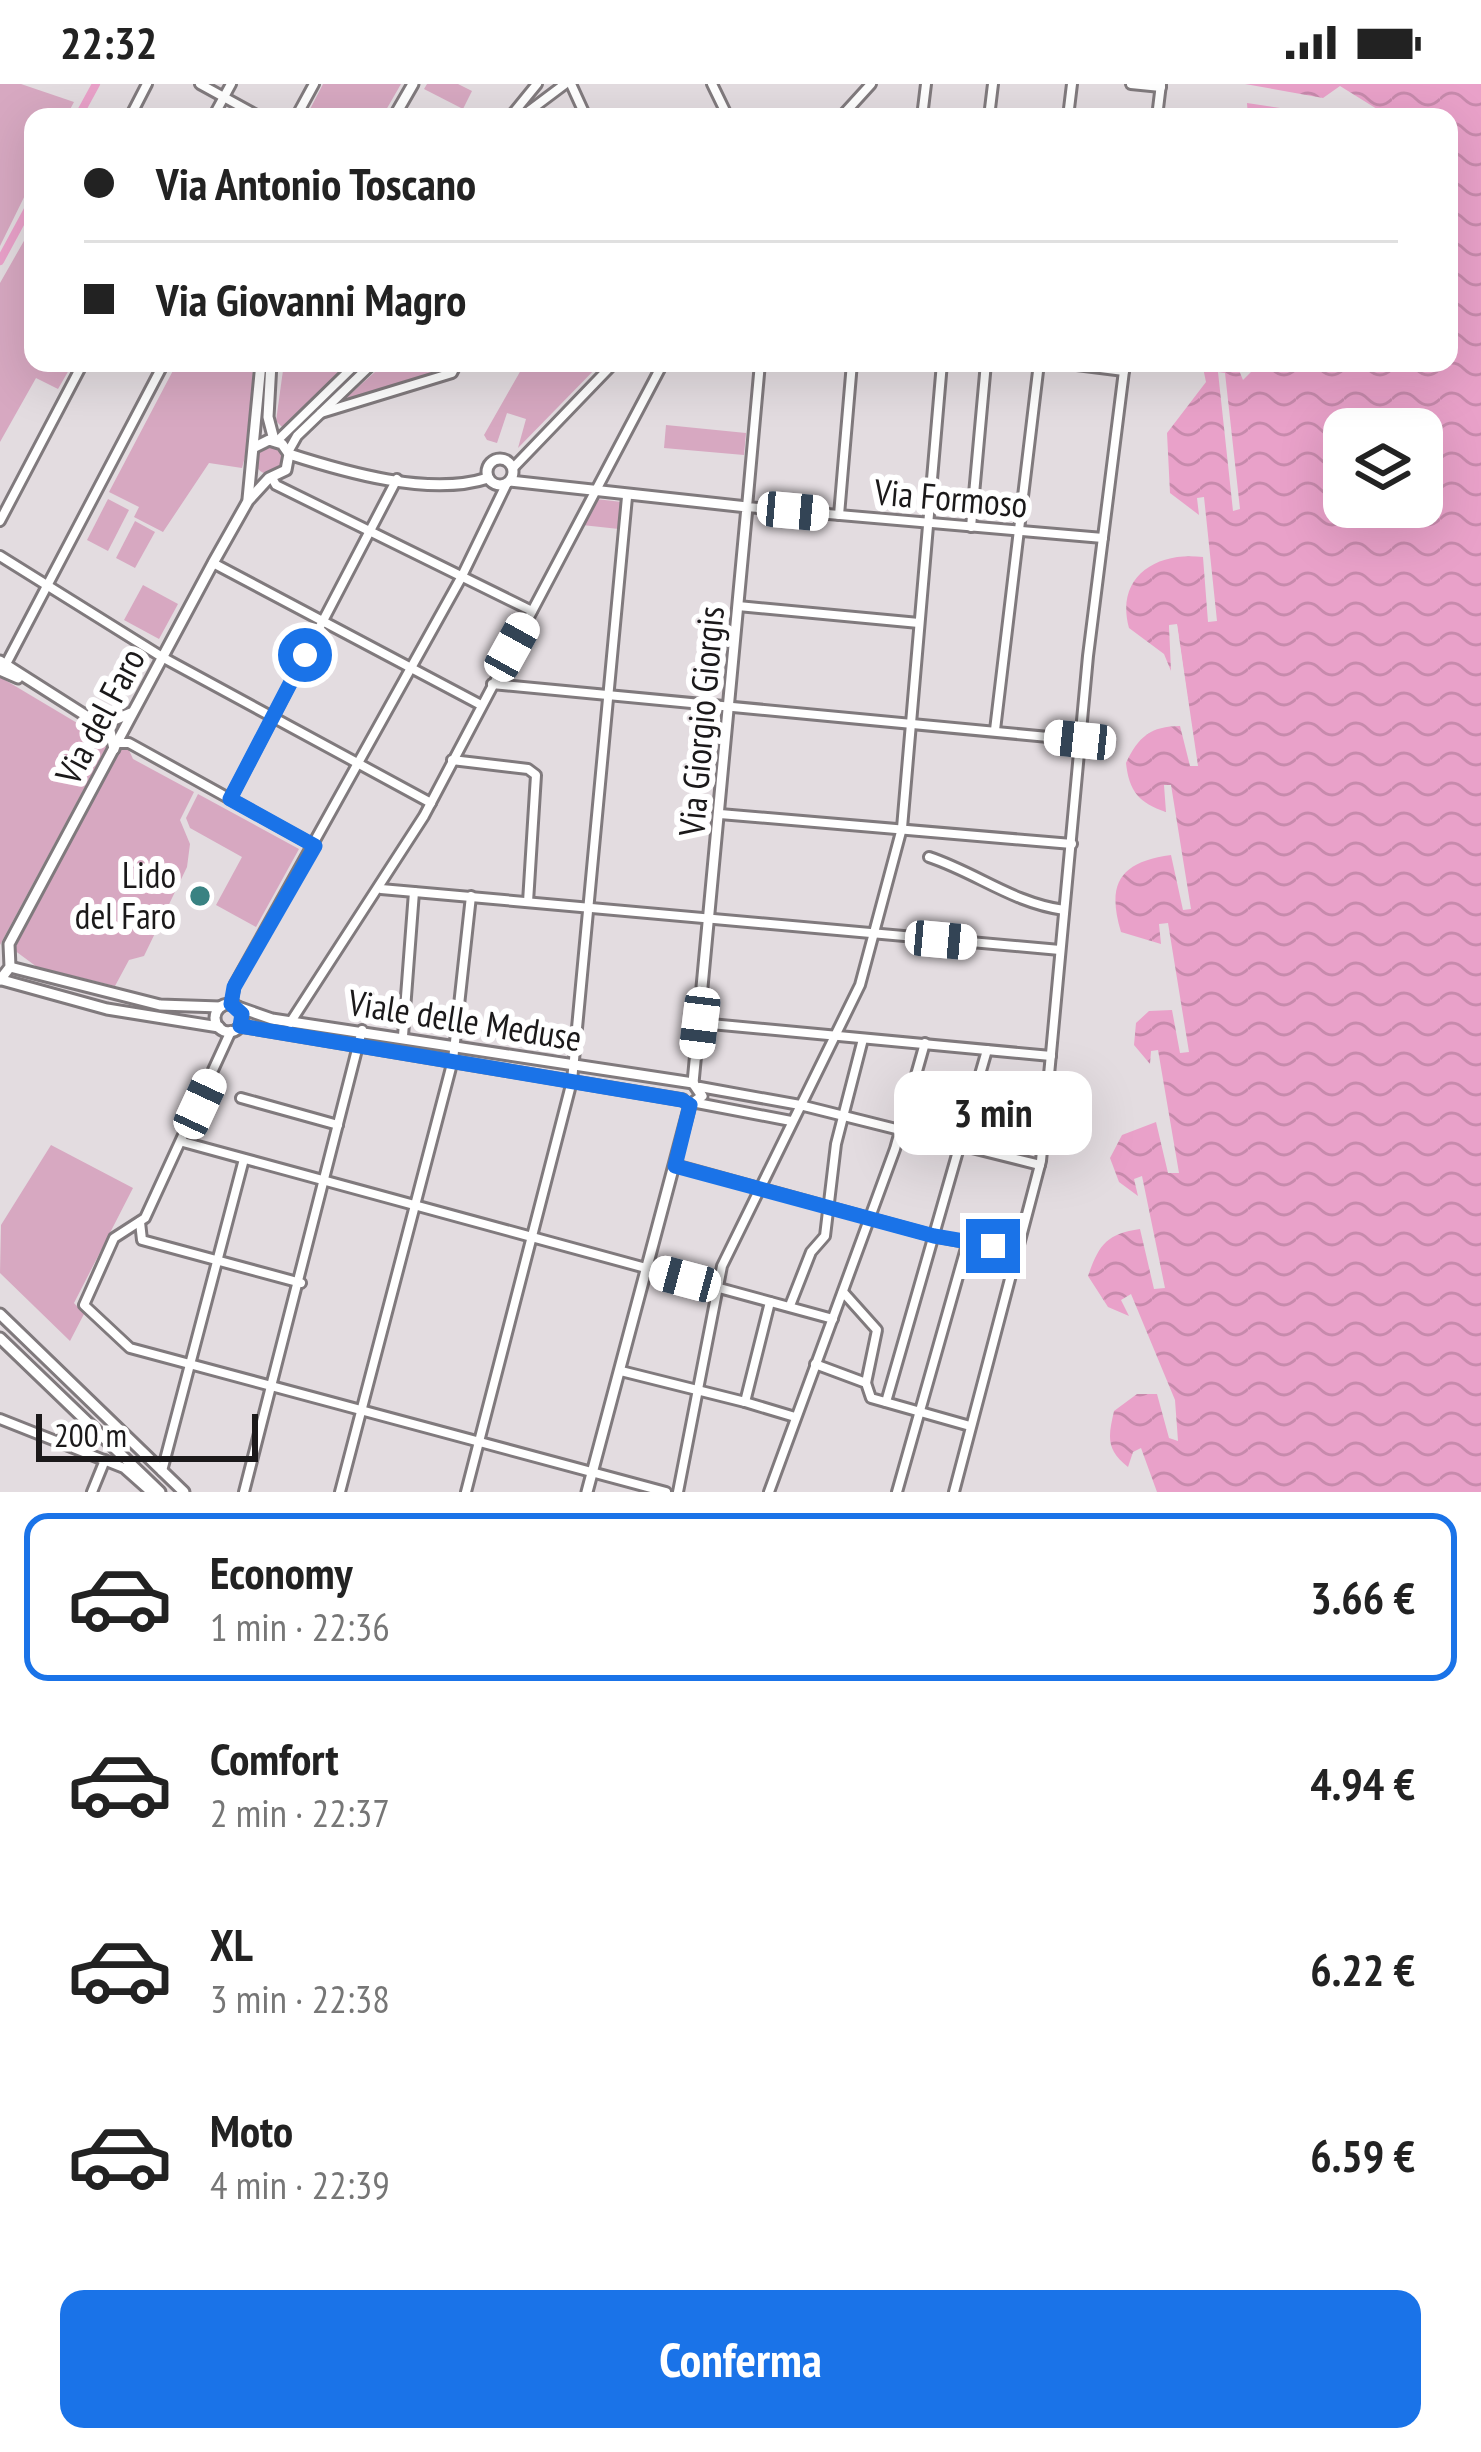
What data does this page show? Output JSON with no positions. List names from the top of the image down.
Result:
{
  "streets": {
    "street": [
      "Via Formoso",
      "Via del Faro",
      "Via Giorgio Giorgis",
      "Viale delle Meduse"
    ]
  },
  "crossings": [
    ["Via Formoso", "Via Giorgio Giorgis"],
    ["Via del Faro", "Viale delle Meduse"],
    ["Via Giorgio Giorgis", "Viale delle Meduse"]
  ],
  "places": ["Lido del Faro"],
  "scale_bar": "200 m",
  "page": {
    "status": "22:32",
    "banner": ["Via Antonio Toscano", "Via Giovanni Magro"],
    "bubble": "3 min",
    "scale": "200 m",
    "list": [
      {
        "name": "Economy",
        "note": "1 min · 22:36",
        "value": "3.66 €"
      },
      {
        "name": "Comfort",
        "note": "2 min · 22:37",
        "value": "4.94 €"
      },
      {
        "name": "XL",
        "note": "3 min · 22:38",
        "value": "6.22 €"
      },
      {
        "name": "Moto",
        "note": "4 min · 22:39",
        "value": "6.59 €"
      }
    ],
    "buttons": "Conferma"
  }
}
